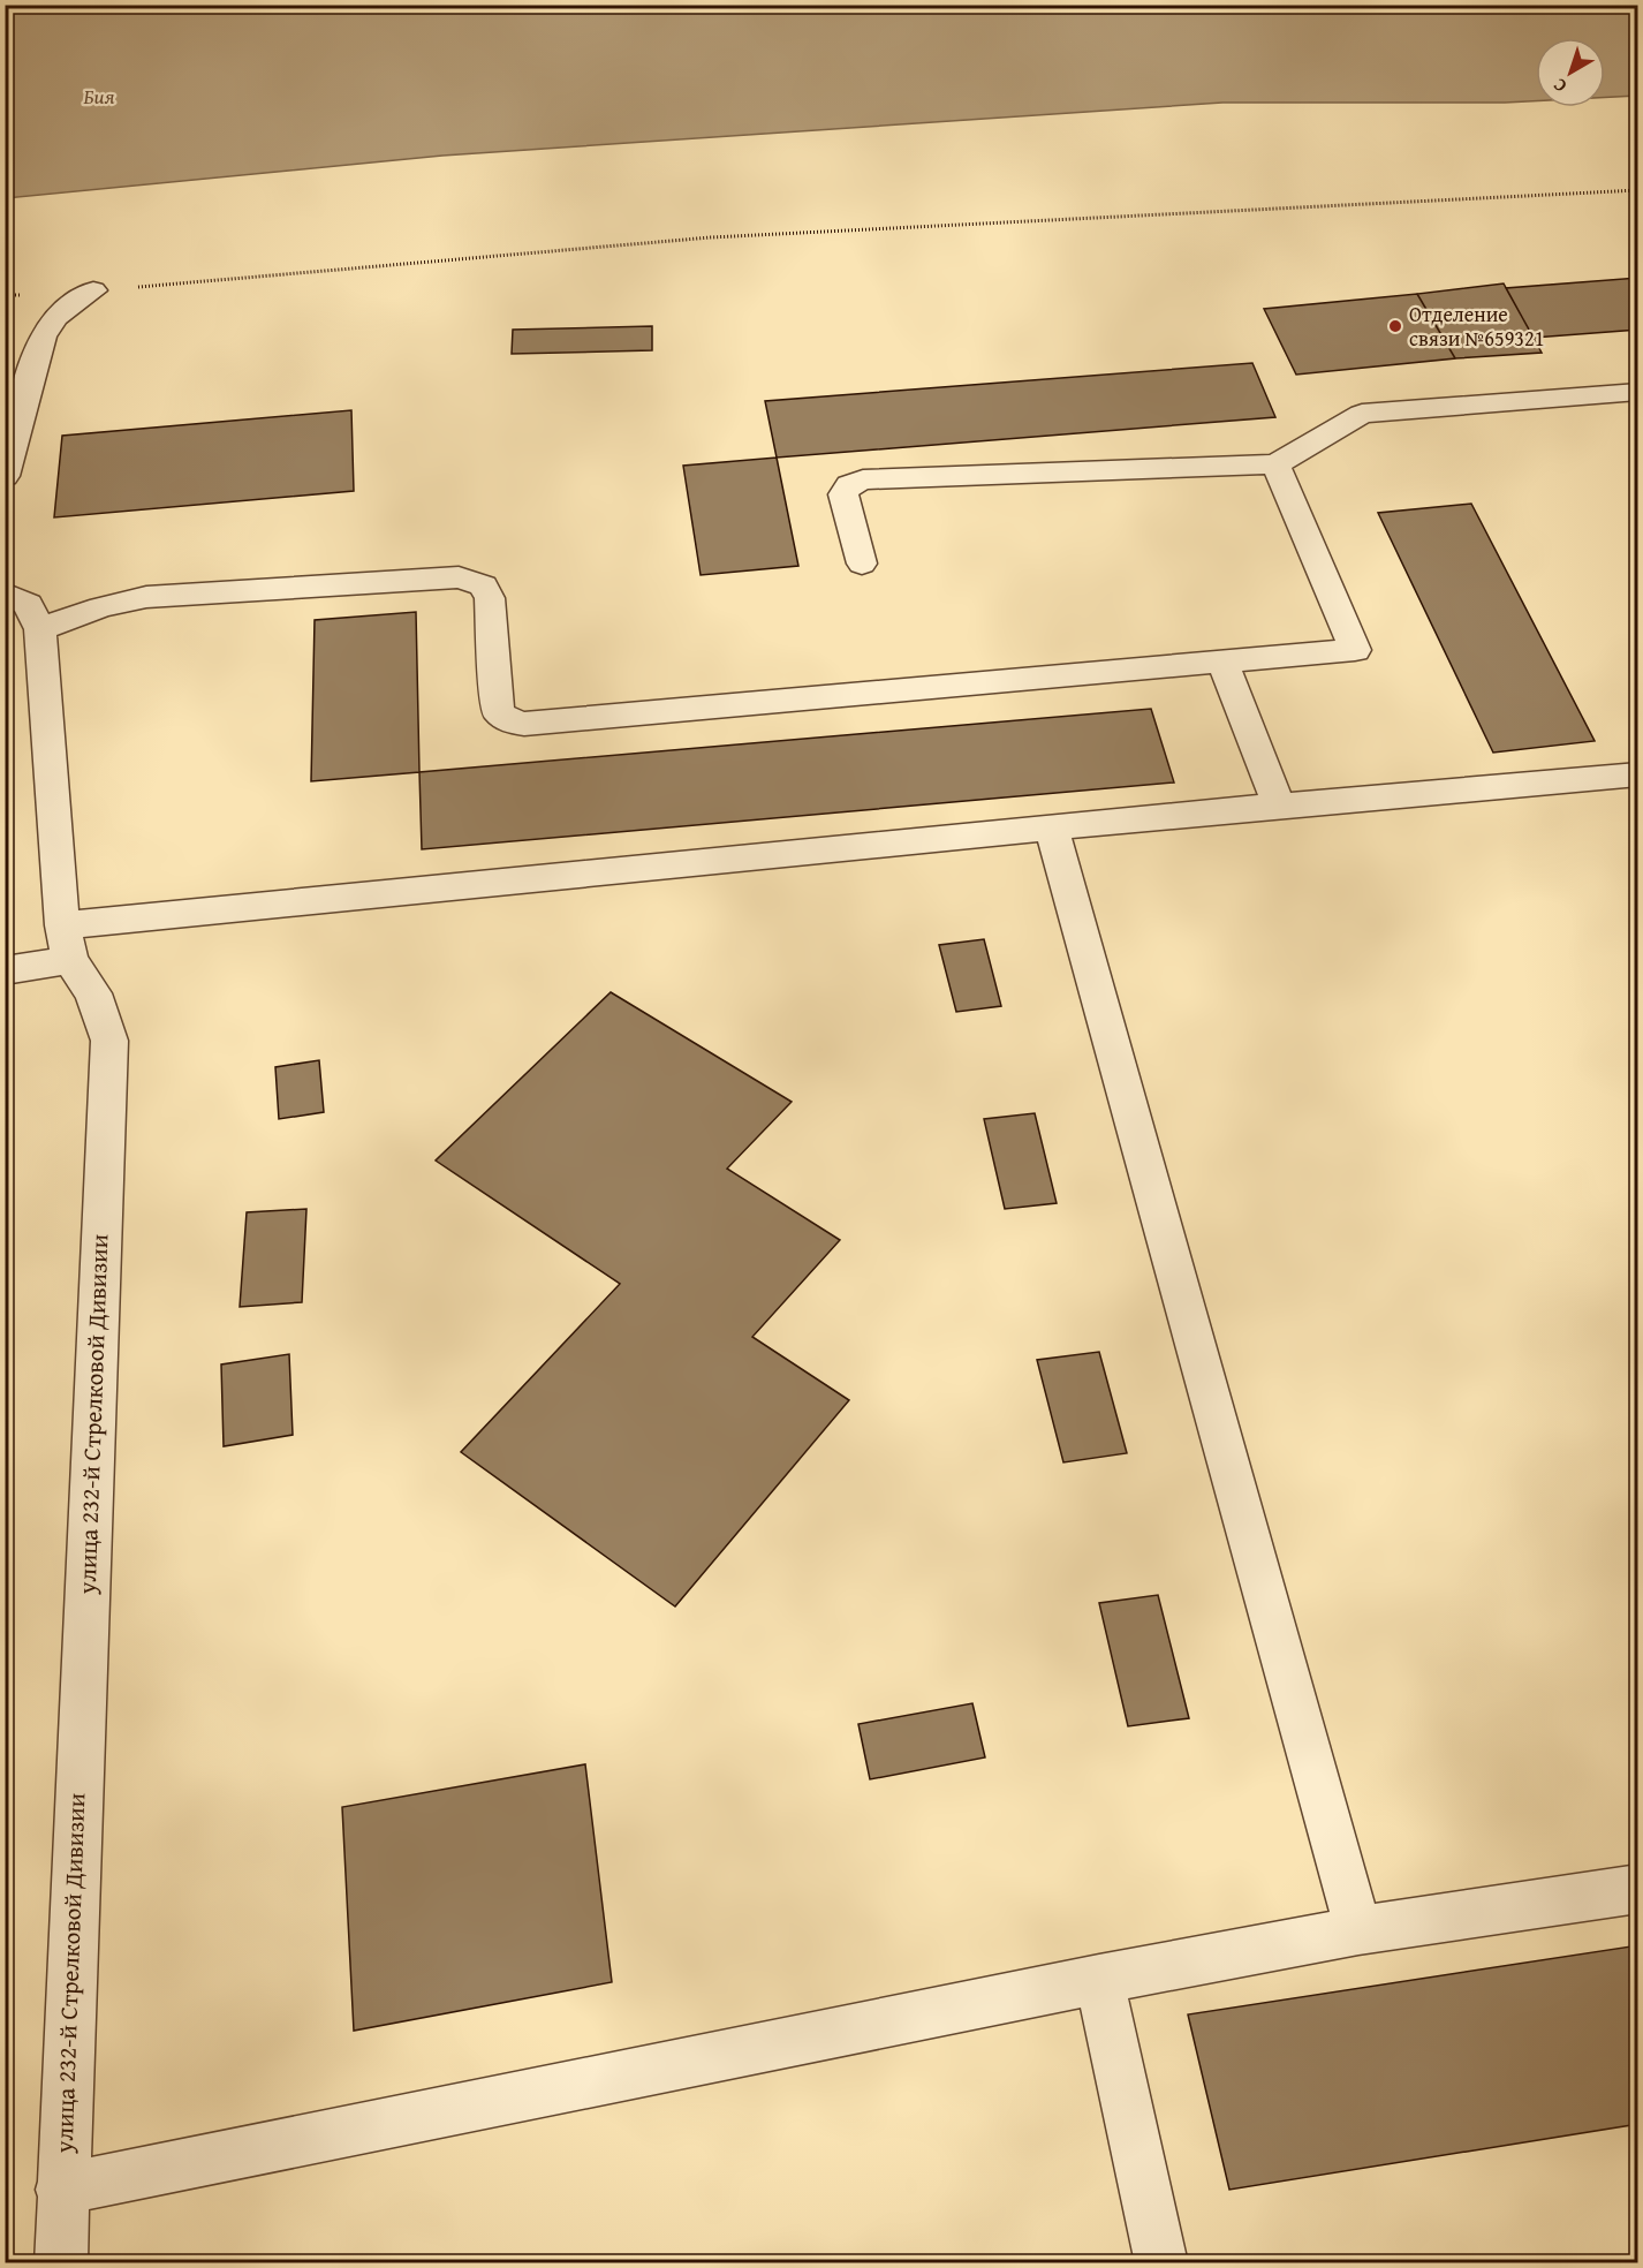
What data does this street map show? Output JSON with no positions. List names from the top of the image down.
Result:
{
  "streets": {
    "street": ["улица 232-й Стрелковой Дивизии"]
  },
  "water": ["Бия"],
  "places": ["Отделение связи №659321"],
  "north": "bottom left"
}
